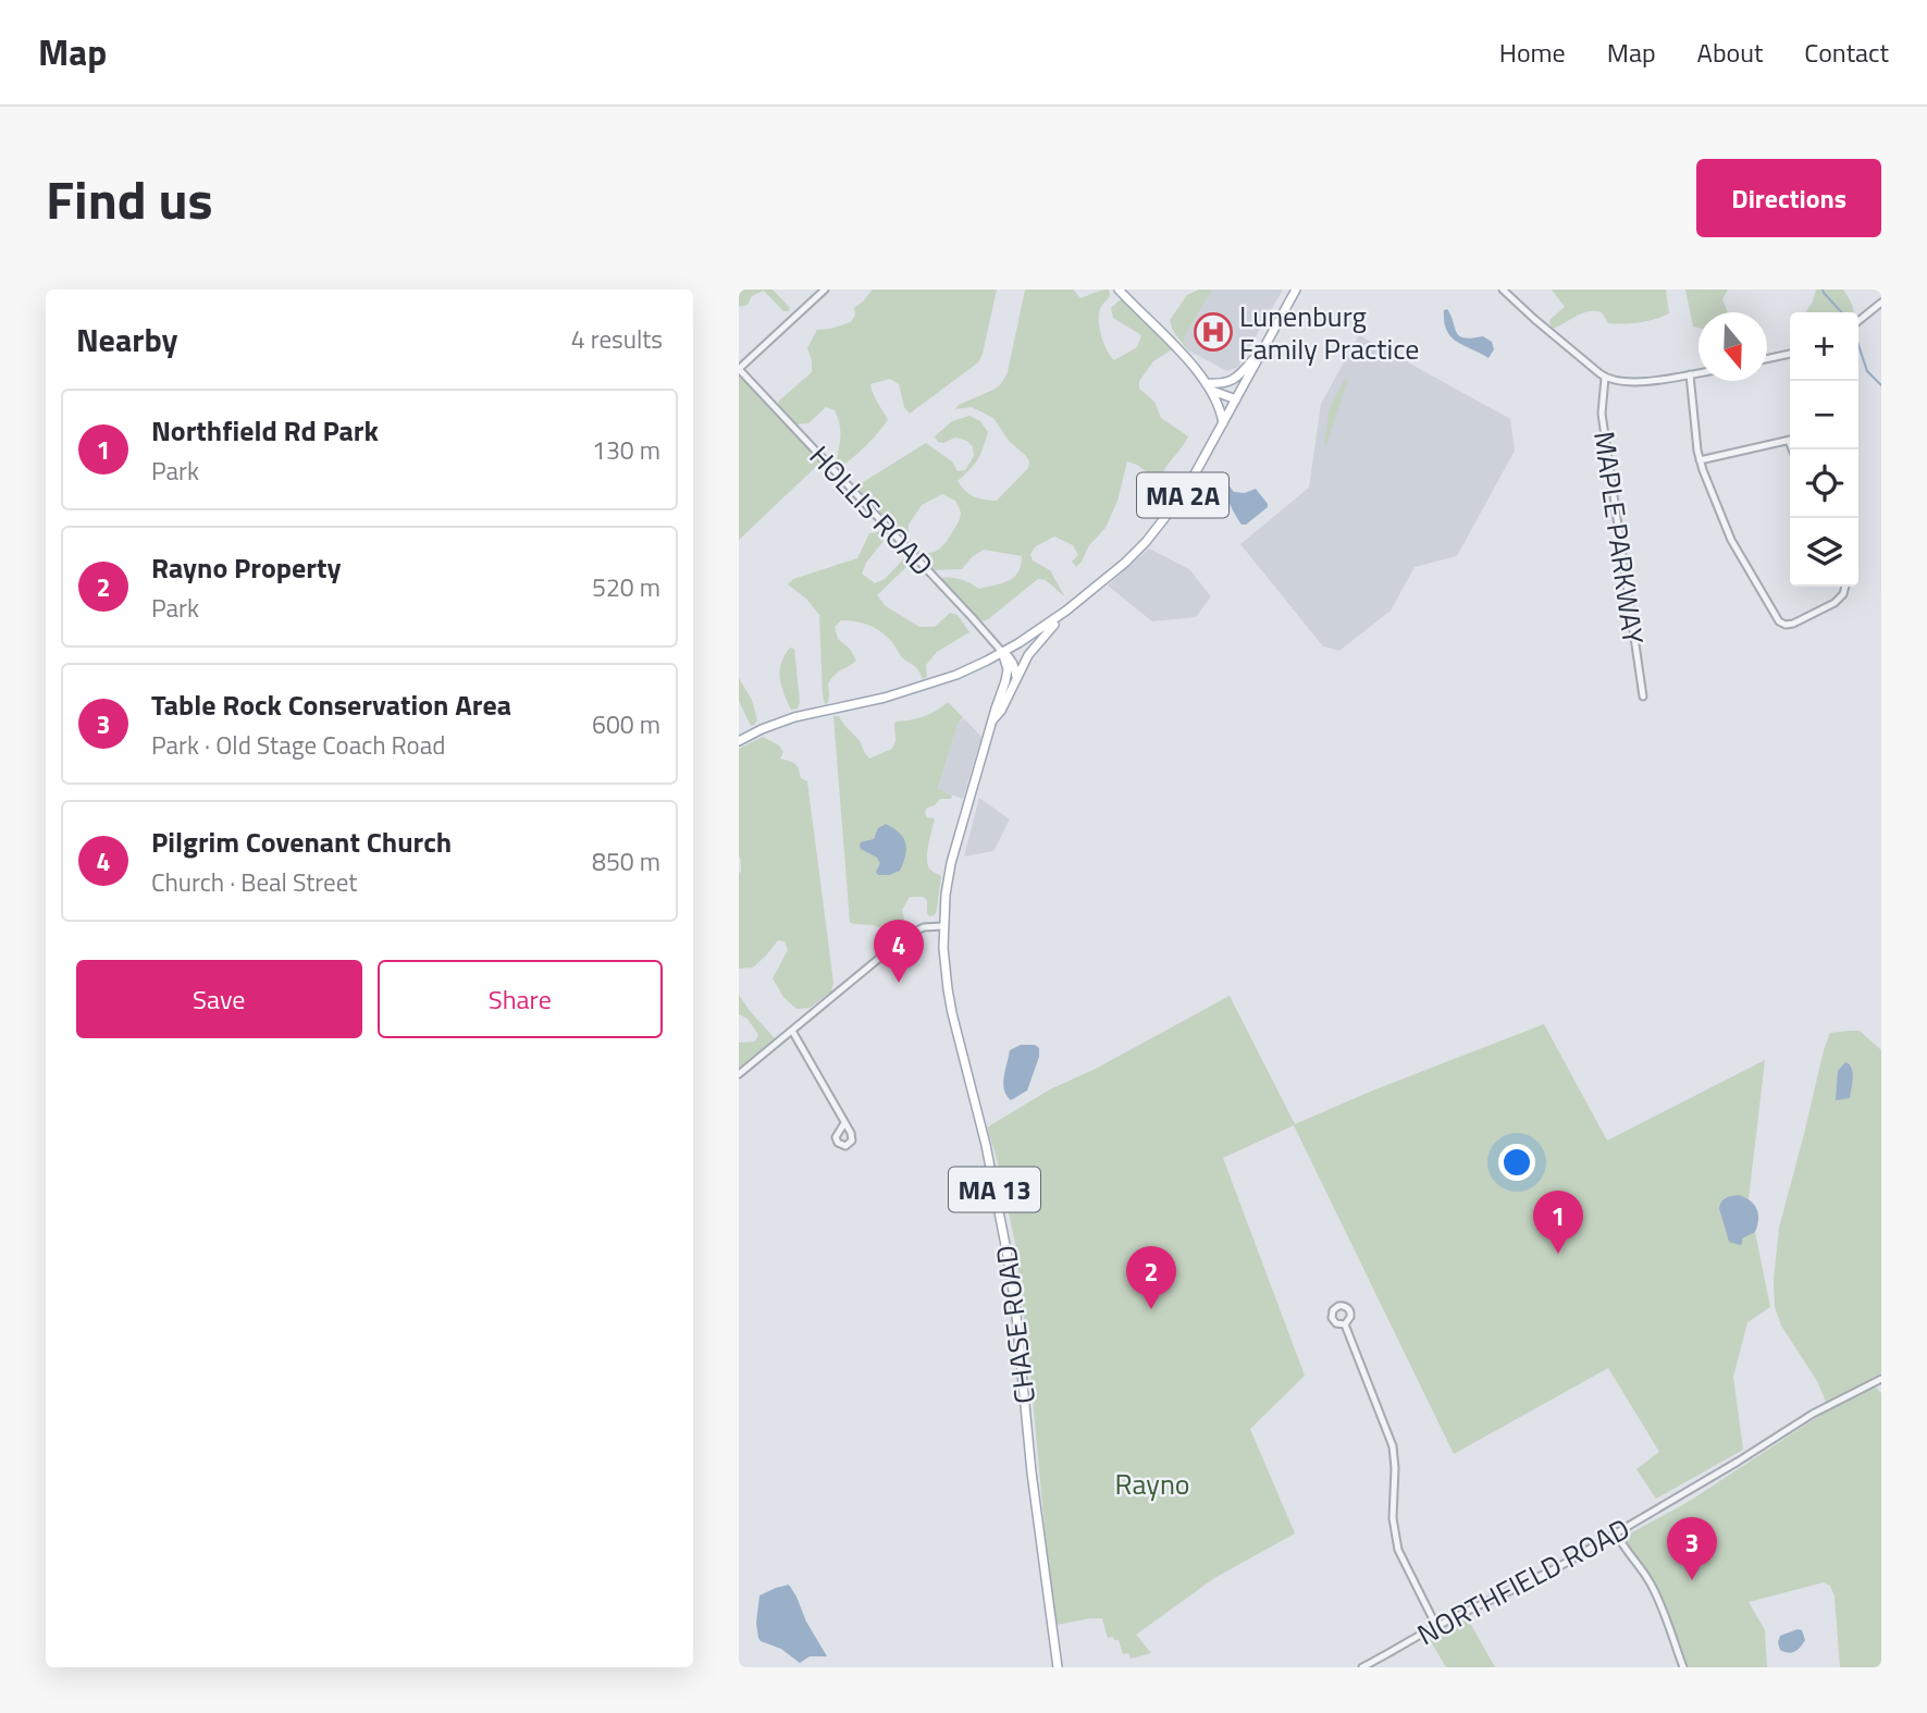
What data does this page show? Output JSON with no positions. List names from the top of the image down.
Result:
{
  "streets": {
    "main road": ["MA 2A", "MA 13", "CHASE ROAD"],
    "street": ["HOLLIS ROAD", "MAPLE PARKWAY", "NORTHFIELD ROAD"]
  },
  "crossings": [
    ["MA 2A", "HOLLIS ROAD"],
    ["MA 2A", "CHASE ROAD"],
    ["HOLLIS ROAD", "CHASE ROAD"]
  ],
  "parks": ["Rayno"],
  "places": {
    "hospital": ["Lunenburg Family Practice"]
  },
  "north": "bottom",
  "page": {
    "header": "Map",
    "nav": [
      "Home",
      "Map",
      "About",
      "Contact"
    ],
    "title": "Find us",
    "buttons": [
      "Directions",
      ["Save", "Share"]
    ],
    "heading": ["Nearby", "4 results"],
    "map_buttons": ["+", "−"],
    "list": [
      {
        "mark": "1",
        "name": "Northfield Rd Park",
        "note": "Park",
        "value": "130 m"
      },
      {
        "mark": "2",
        "name": "Rayno Property",
        "note": "Park",
        "value": "520 m"
      },
      {
        "mark": "3",
        "name": "Table Rock Conservation Area",
        "note": "Park · Old Stage Coach Road",
        "value": "600 m"
      },
      {
        "mark": "4",
        "name": "Pilgrim Covenant Church",
        "note": "Church · Beal Street",
        "value": "850 m"
      }
    ],
    "pins": [
      "4",
      "1",
      "2",
      "3"
    ]
  }
}
